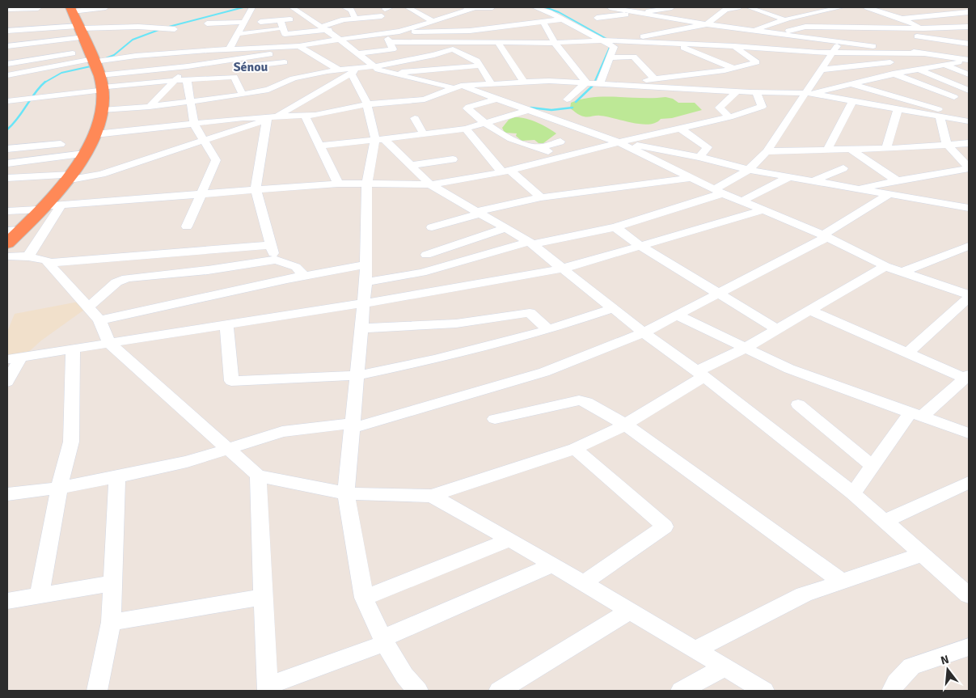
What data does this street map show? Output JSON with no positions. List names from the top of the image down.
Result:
{
  "districts": ["Sénou"],
  "north": "top"
}
